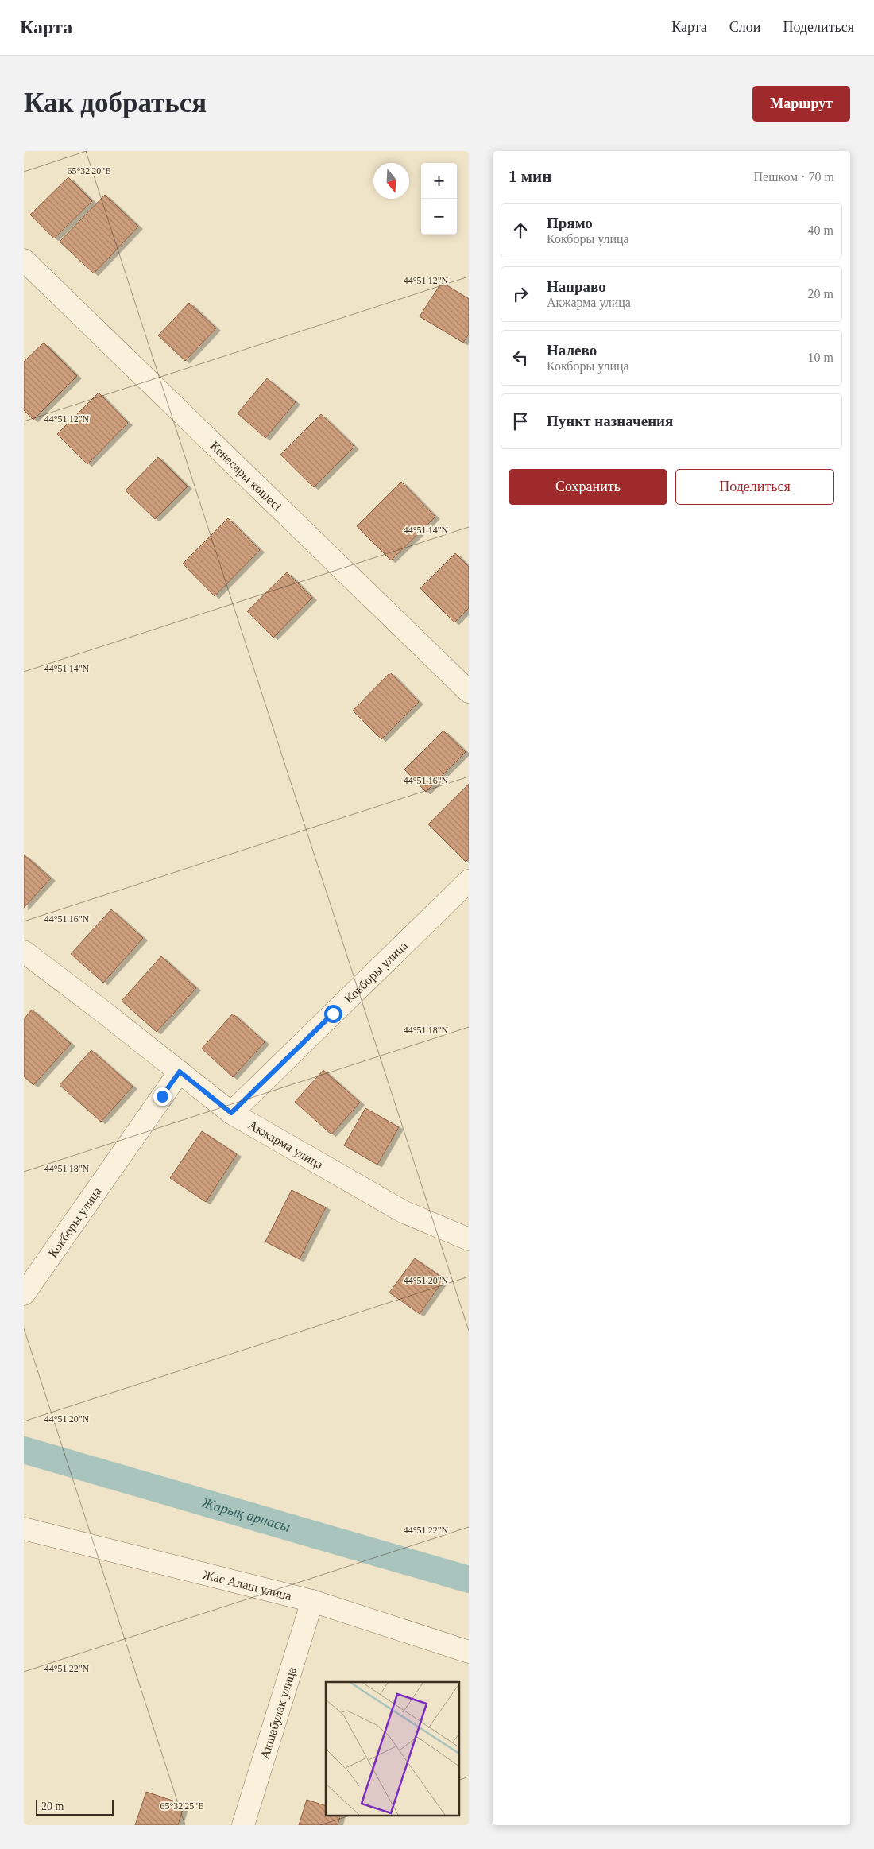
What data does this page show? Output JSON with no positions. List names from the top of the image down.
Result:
{
  "streets": {
    "street": [
      "Кенесары көшесі",
      "Кокборы улица",
      "Акжарма улица",
      "Жас Алаш улица",
      "Акшабулак улица"
    ]
  },
  "crossings": [
    ["Кокборы улица", "Акжарма улица"],
    ["Жас Алаш улица", "Акшабулак улица"]
  ],
  "water": ["Жарық арнасы"],
  "scale_bar": "20 m",
  "north": "bottom",
  "page": {
    "header": "Карта",
    "nav": ["Карта", "Слои", "Поделиться"],
    "buttons": [
      "Маршрут",
      ["Сохранить", "Поделиться"]
    ],
    "title": "Как добраться",
    "heading": ["1 мин", "Пешком · 70 m"],
    "map_buttons": ["+", "−"],
    "list": [
      ["Прямо", "Кокборы улица", "40 m"],
      ["Направо", "Акжарма улица", "20 m"],
      ["Налево", "Кокборы улица", "10 m"],
      "Пункт назначения"
    ],
    "scale": "20 m"
  },
  "coordinates": [
    "65°32'20\"E",
    "44°51'12\"N",
    "44°51'14\"N",
    "44°51'16\"N",
    "44°51'18\"N",
    "44°51'20\"N",
    "44°51'22\"N",
    "65°32'25\"E"
  ]
}
